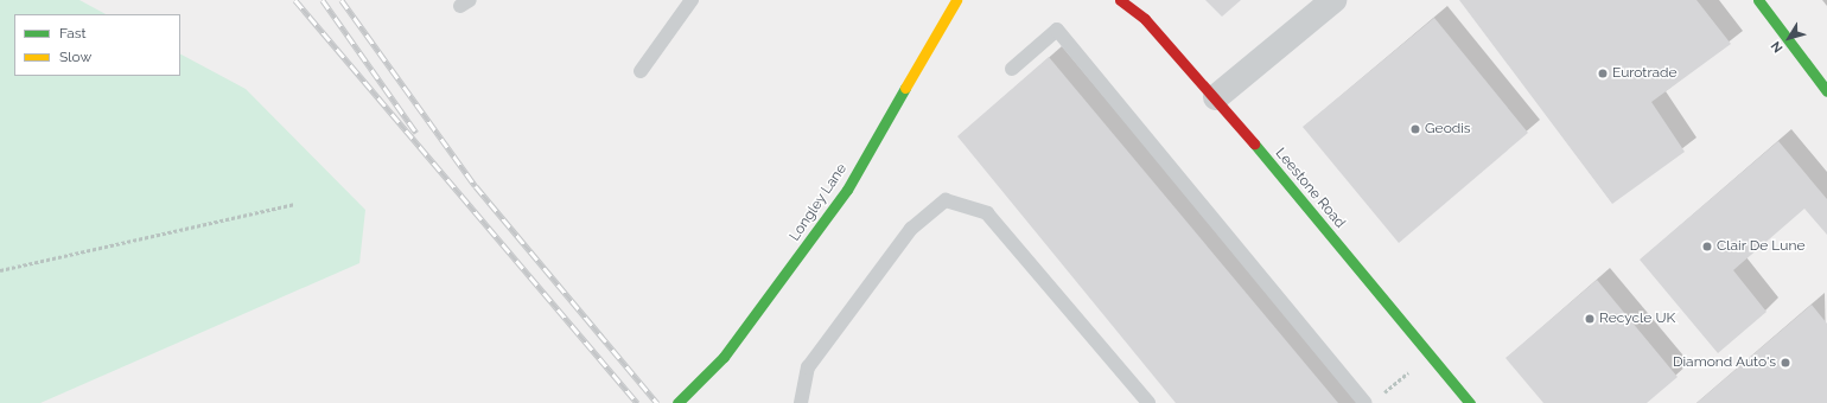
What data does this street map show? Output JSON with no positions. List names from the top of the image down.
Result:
{
  "streets": {
    "street": ["Leestone Road", "Longley Lane"]
  },
  "places": [
    "Eurotrade",
    "Geodis",
    "Clair De Lune",
    "Recycle UK",
    "Diamond Auto's"
  ],
  "legend": ["Fast", "Slow"],
  "north": "bottom left"
}
